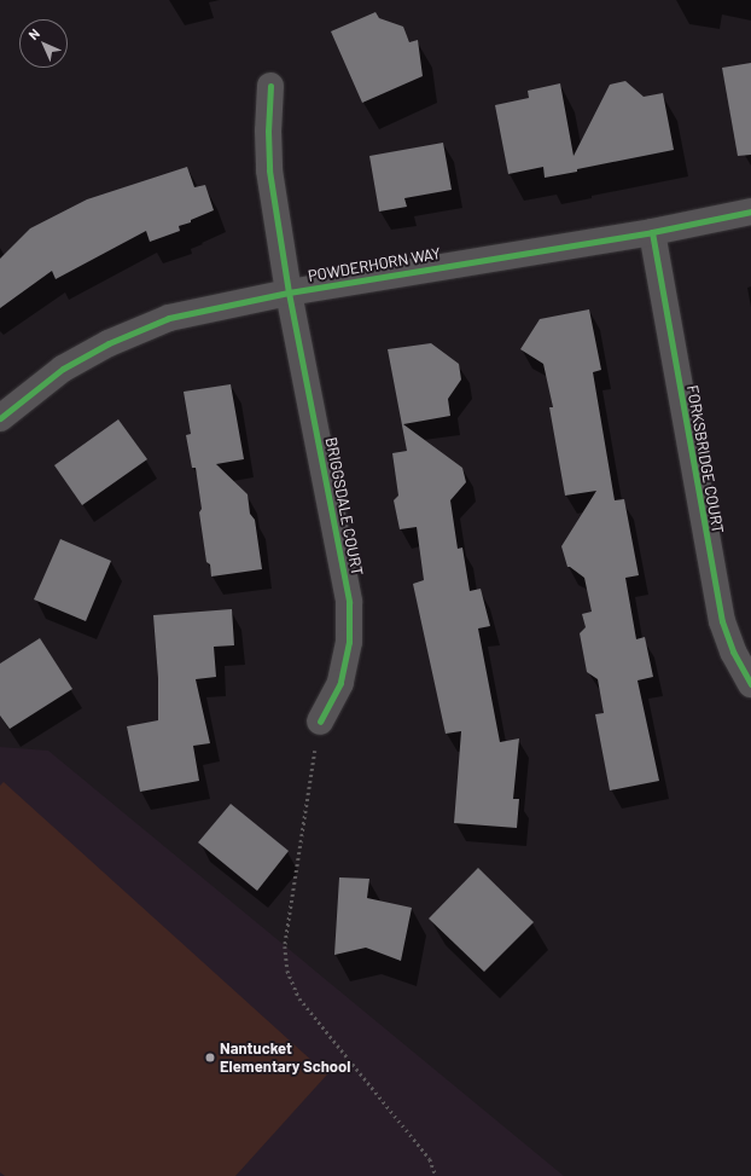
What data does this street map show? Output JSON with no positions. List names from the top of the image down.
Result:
{
  "streets": {
    "street": ["POWDERHORN WAY", "FORKSBRIDGE COURT", "BRIGGSDALE COURT"]
  },
  "crossings": [
    ["POWDERHORN WAY", "FORKSBRIDGE COURT"],
    ["POWDERHORN WAY", "BRIGGSDALE COURT"]
  ],
  "places": ["Nantucket Elementary School"],
  "north": "top left"
}
